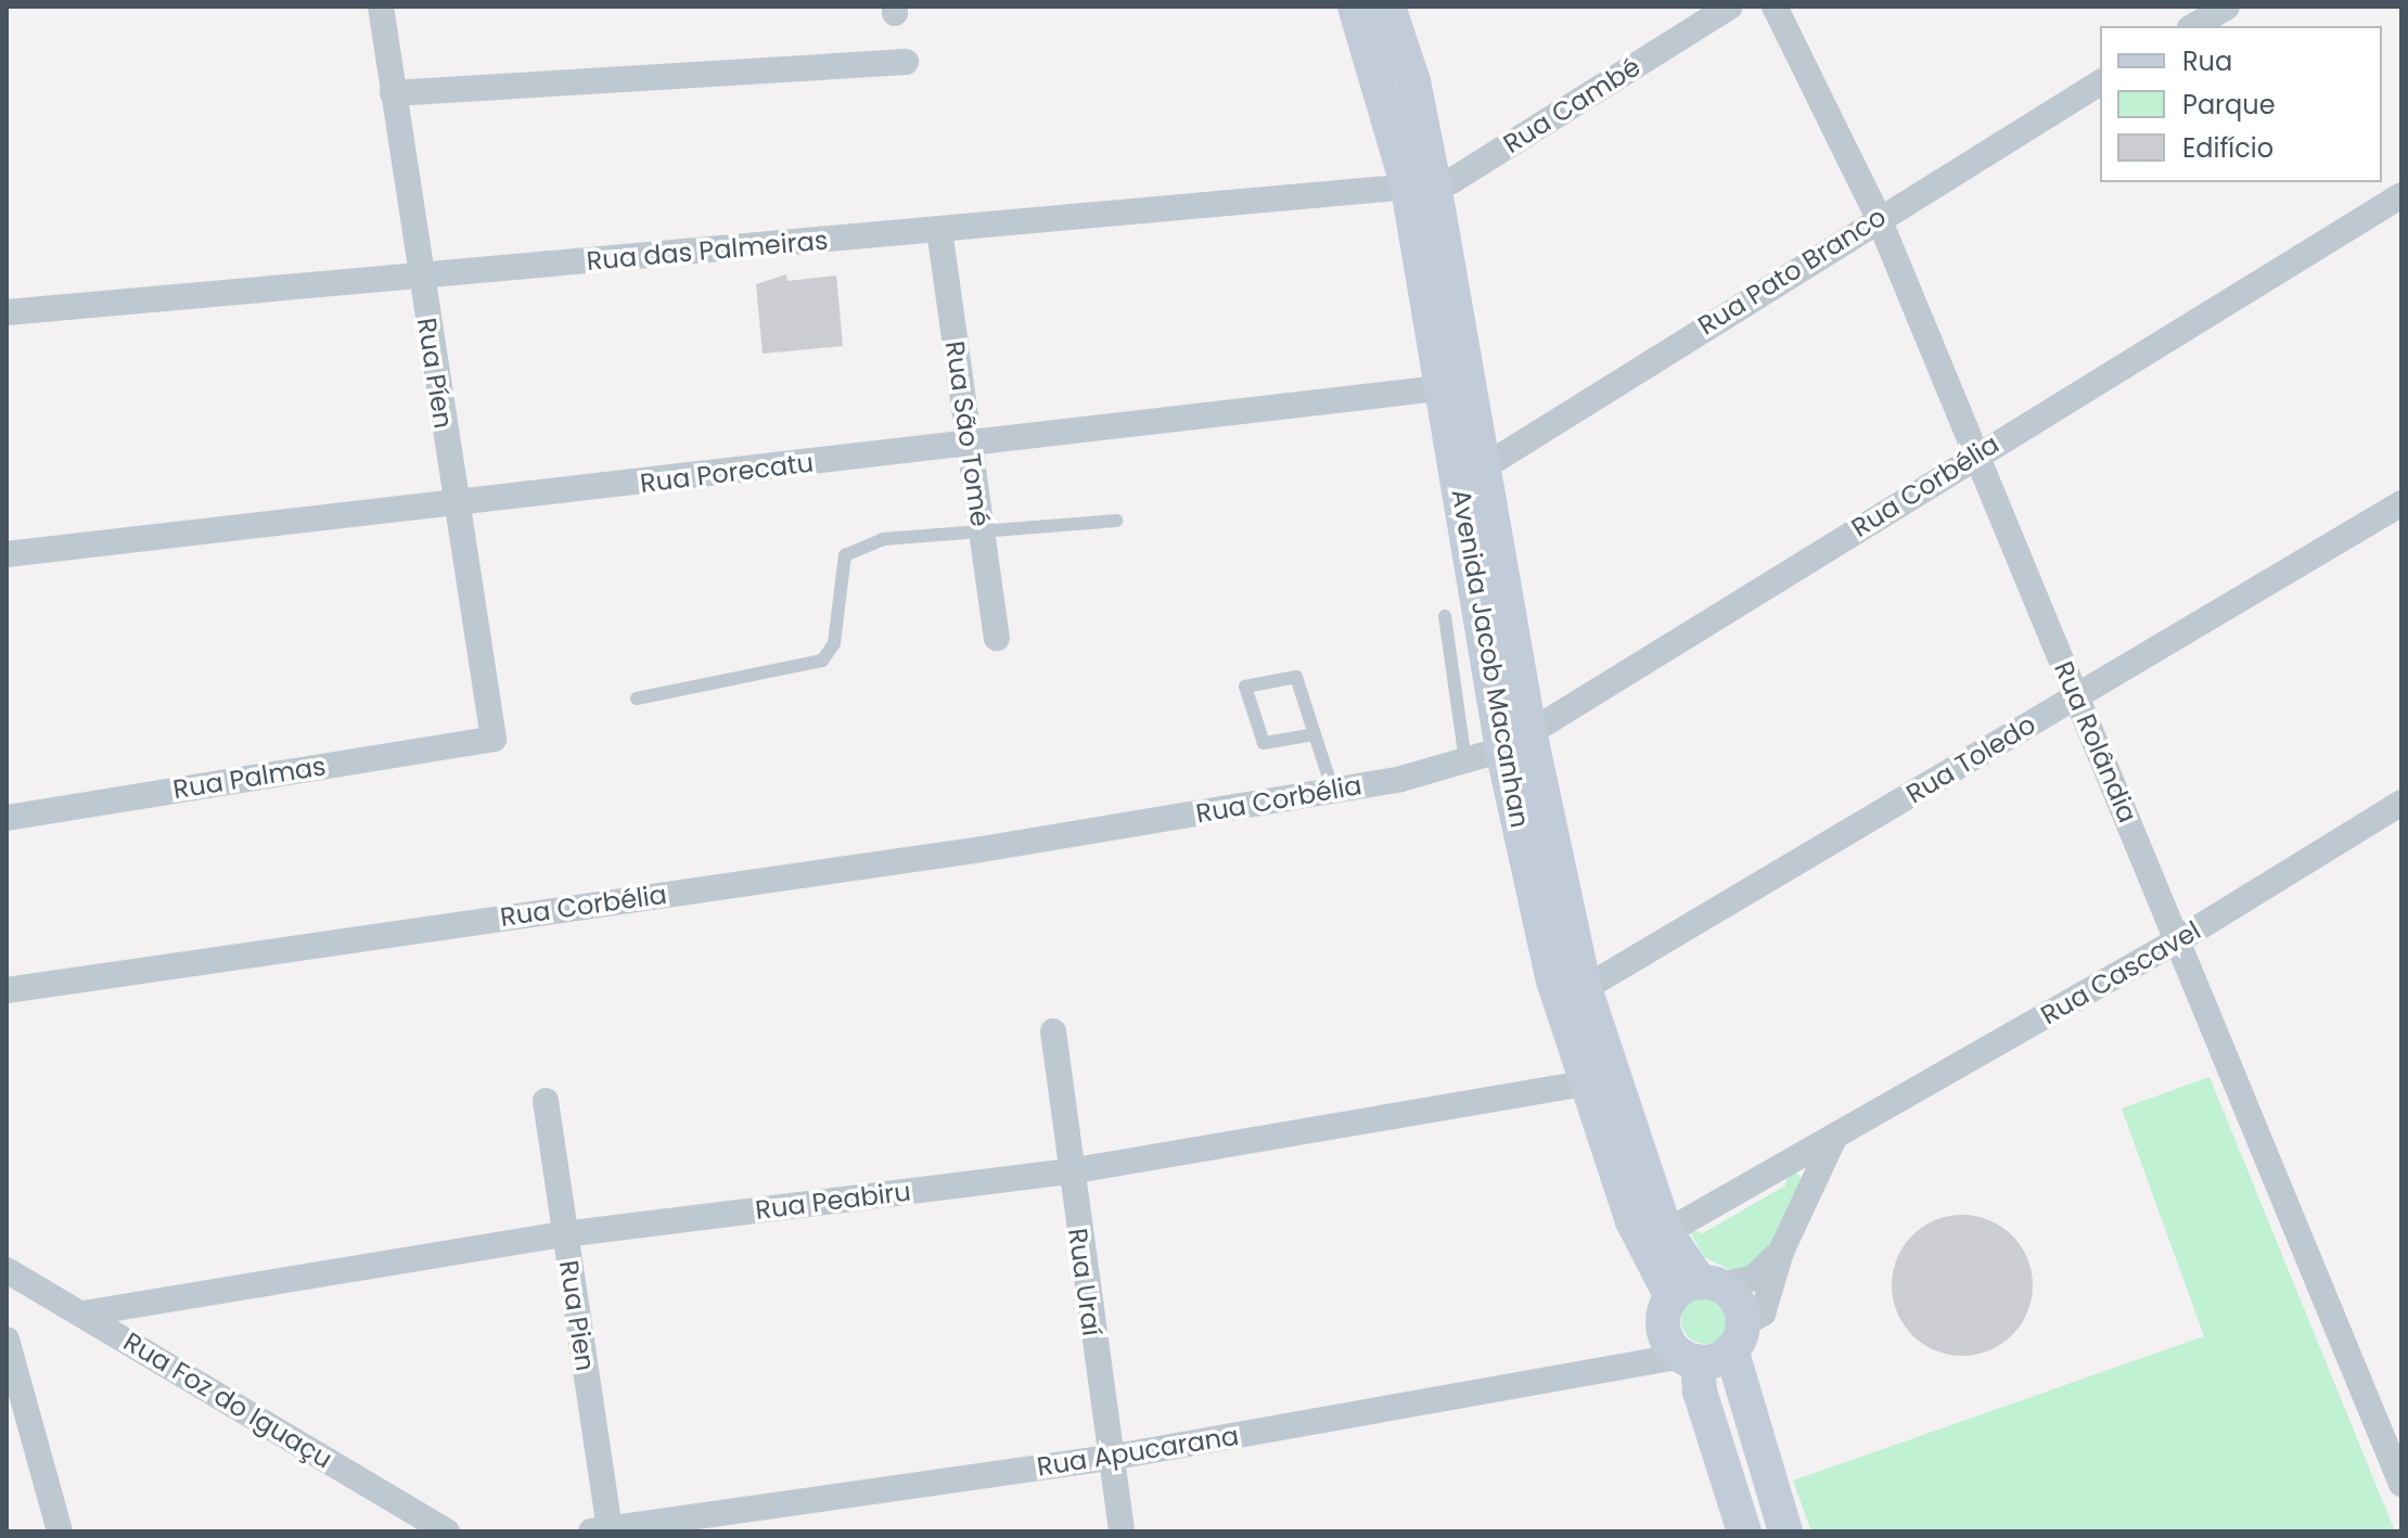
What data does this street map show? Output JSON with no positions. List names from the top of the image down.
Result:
{
  "streets": {
    "main road": ["Avenida Jacob Macanhan"],
    "street": [
      "Rua Cambé",
      "Rua das Palmeiras",
      "Rua Pato Branco",
      "Rua Píen",
      "Rua São Tomé",
      "Rua Porecatu",
      "Rua Corbélia",
      "Rua Rolândia",
      "Rua Toledo",
      "Rua Palmas",
      "Rua Cascavel",
      "Rua Peabiru",
      "Rua Uraí",
      "Rua Pien",
      "Rua Foz do Iguaçu",
      "Rua Apucarana"
    ]
  },
  "crossings": [
    ["Rua Cambé", "Rua das Palmeiras"],
    ["Rua Cambé", "Avenida Jacob Macanhan"],
    ["Rua das Palmeiras", "Rua Píen"],
    ["Rua das Palmeiras", "Rua São Tomé"],
    ["Rua das Palmeiras", "Avenida Jacob Macanhan"],
    ["Rua Pato Branco", "Avenida Jacob Macanhan"],
    ["Rua Pato Branco", "Rua Rolândia"],
    ["Rua Píen", "Rua Porecatu"],
    ["Rua Píen", "Rua Palmas"],
    ["Rua São Tomé", "Rua Porecatu"],
    ["Rua Porecatu", "Avenida Jacob Macanhan"],
    ["Rua Corbélia", "Avenida Jacob Macanhan"],
    ["Rua Corbélia", "Rua Rolândia"],
    ["Avenida Jacob Macanhan", "Rua Toledo"],
    ["Avenida Jacob Macanhan", "Rua Cascavel"],
    ["Avenida Jacob Macanhan", "Rua Peabiru"],
    ["Rua Rolândia", "Rua Toledo"],
    ["Rua Rolândia", "Rua Cascavel"],
    ["Rua Peabiru", "Rua Uraí"],
    ["Rua Peabiru", "Rua Pien"],
    ["Rua Peabiru", "Rua Foz do Iguaçu"],
    ["Rua Uraí", "Rua Apucarana"],
    ["Rua Pien", "Rua Apucarana"]
  ],
  "legend": ["Rua", "Parque", "Edifício"]
}
